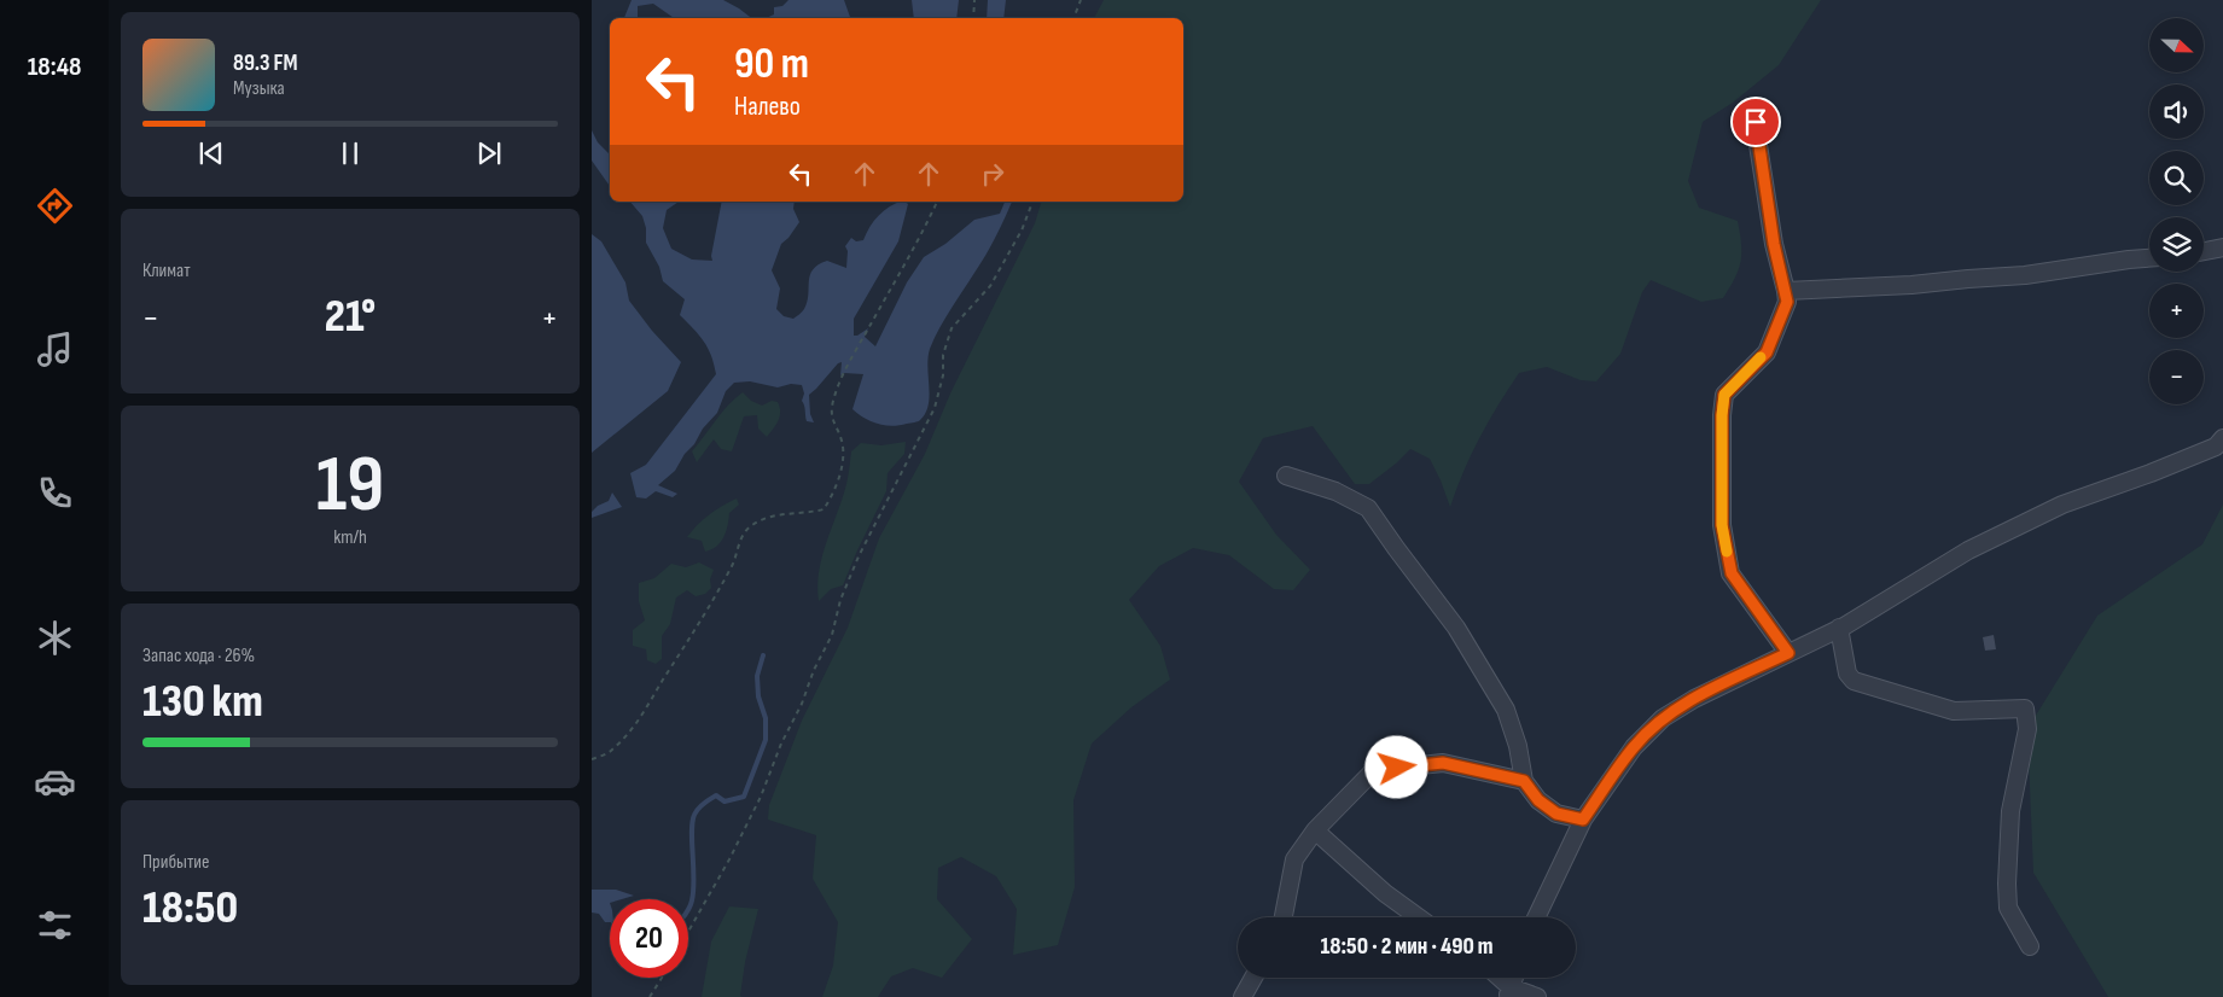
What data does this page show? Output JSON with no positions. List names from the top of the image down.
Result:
{
  "north": "right",
  "page": {
    "tabs": "18:48",
    "map_buttons": ["+", "−"],
    "turn": ["90 m", "Налево"],
    "song": ["89.3 FM", "Музыка"],
    "tile": [
      "Климат",
      ["19", "km/h"],
      ["Запас хода · 26%", "130 km"],
      ["Прибытие", "18:50"]
    ],
    "heat": ["−", "21°", "+"],
    "limit": "20",
    "trip": "18:50 · 2 мин · 490 m"
  }
}
